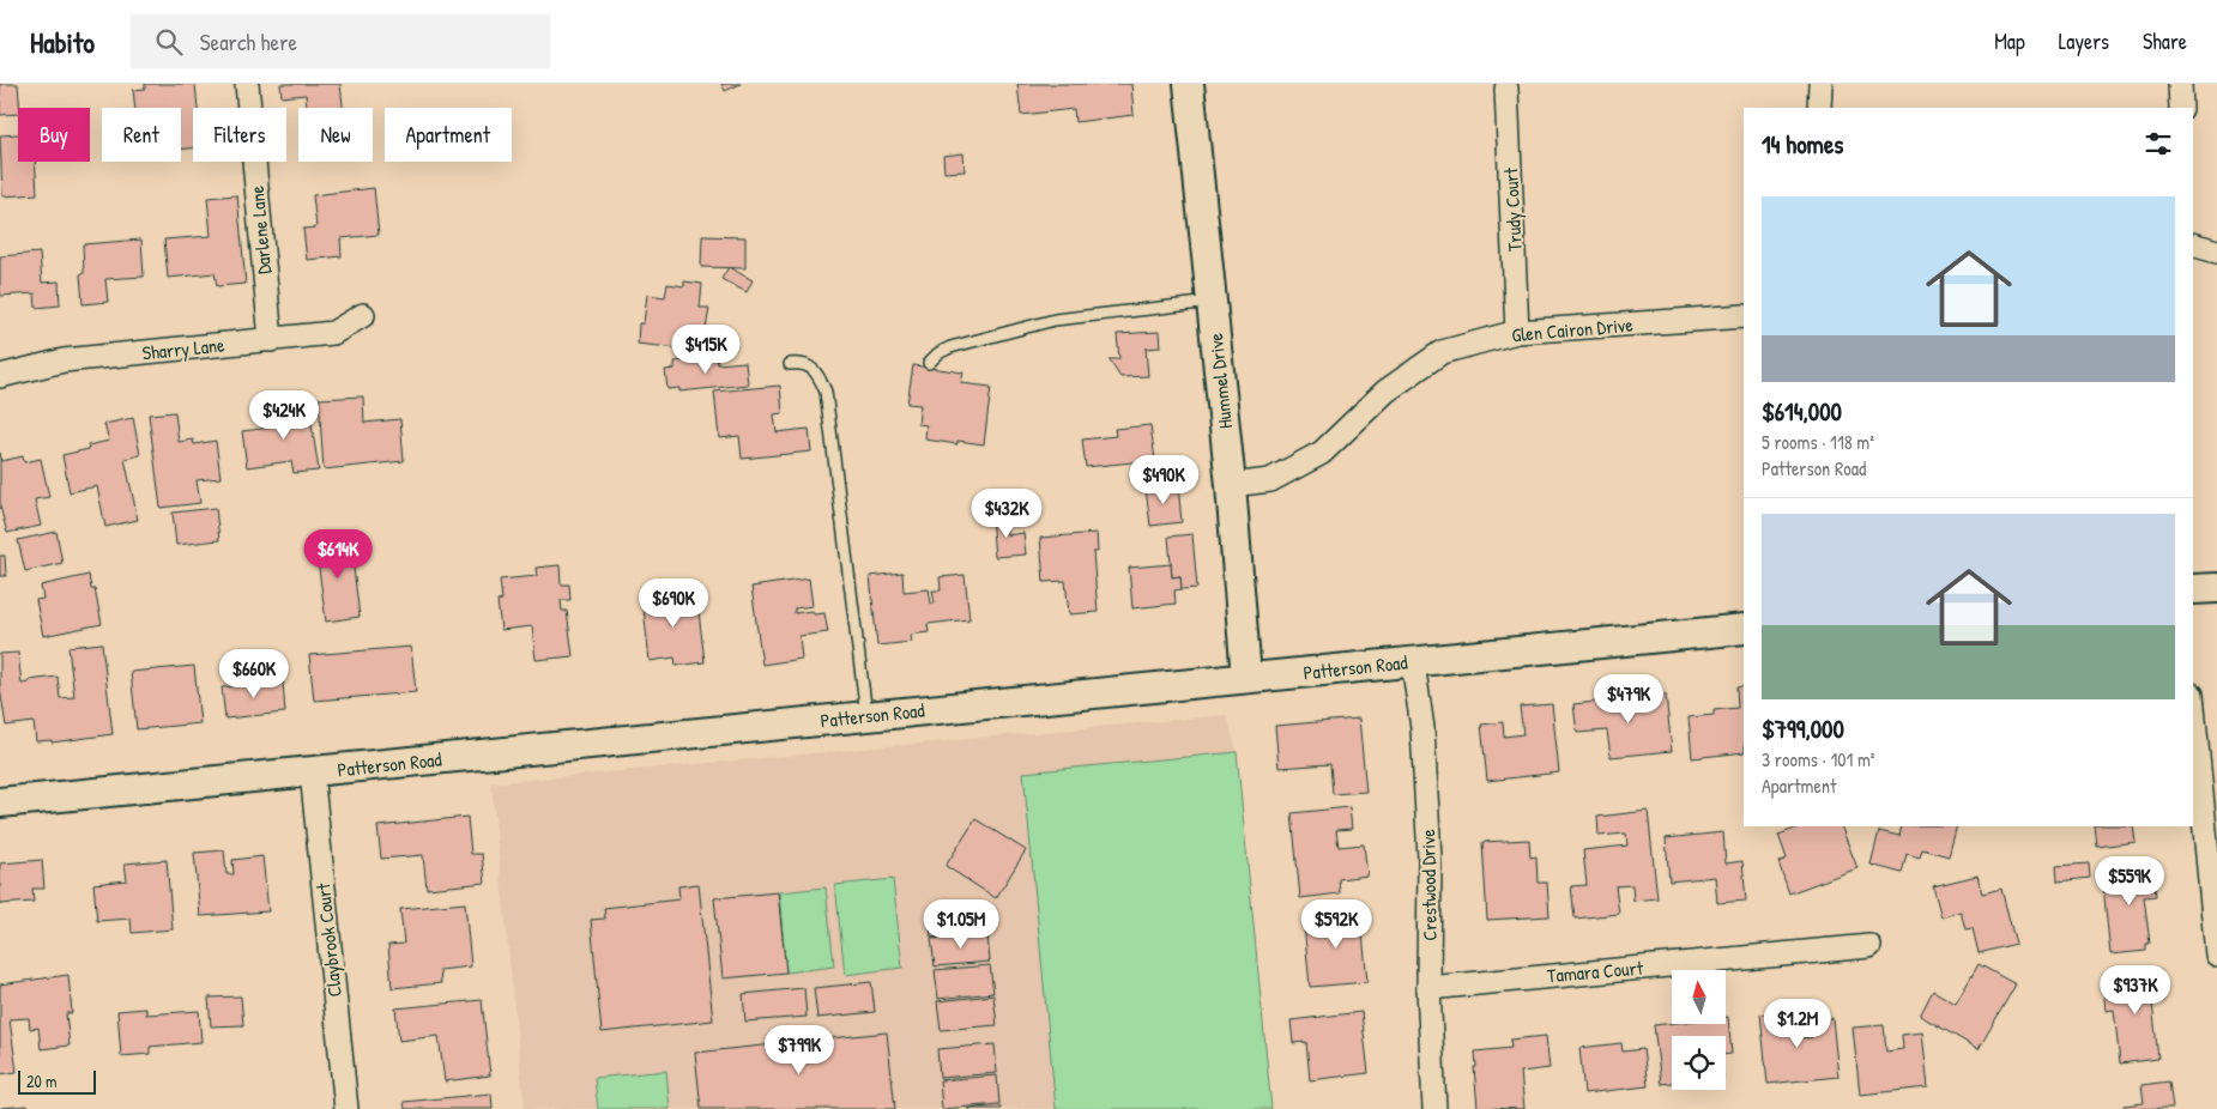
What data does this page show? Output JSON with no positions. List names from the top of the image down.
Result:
{
  "streets": {
    "street": [
      "Trudy Court",
      "Darlene Lane",
      "Glen Cairon Drive",
      "Sharry Lane",
      "Hummel Drive",
      "Patterson Road",
      "Crestwood Drive",
      "Claybrook Court",
      "Tamara Court"
    ]
  },
  "crossings": [
    ["Trudy Court", "Glen Cairon Drive"],
    ["Darlene Lane", "Sharry Lane"],
    ["Glen Cairon Drive", "Hummel Drive"],
    ["Hummel Drive", "Patterson Road"],
    ["Patterson Road", "Crestwood Drive"],
    ["Patterson Road", "Claybrook Court"],
    ["Crestwood Drive", "Tamara Court"]
  ],
  "scale_bar": "20 m",
  "north": "top",
  "page": {
    "header": "Habito",
    "search": "Search here",
    "nav": ["Map", "Layers", "Share"],
    "chip": [
      "Buy",
      "Rent",
      "Filters",
      "New",
      "Apartment"
    ],
    "heading": "14 homes",
    "list": [
      {
        "name": "$614,000",
        "note": "5 rooms · 118 m² · Patterson Road"
      },
      {
        "name": "$799,000",
        "note": "3 rooms · 101 m² · Apartment"
      }
    ],
    "price": [
      "$415K",
      "$424K",
      "$490K",
      "$432K",
      "$614K",
      "$690K",
      "$660K",
      "$479K",
      "$559K",
      "$1.05M",
      "$592K",
      "$937K",
      "$1.2M",
      "$799K"
    ],
    "scale": "20 m"
  }
}
